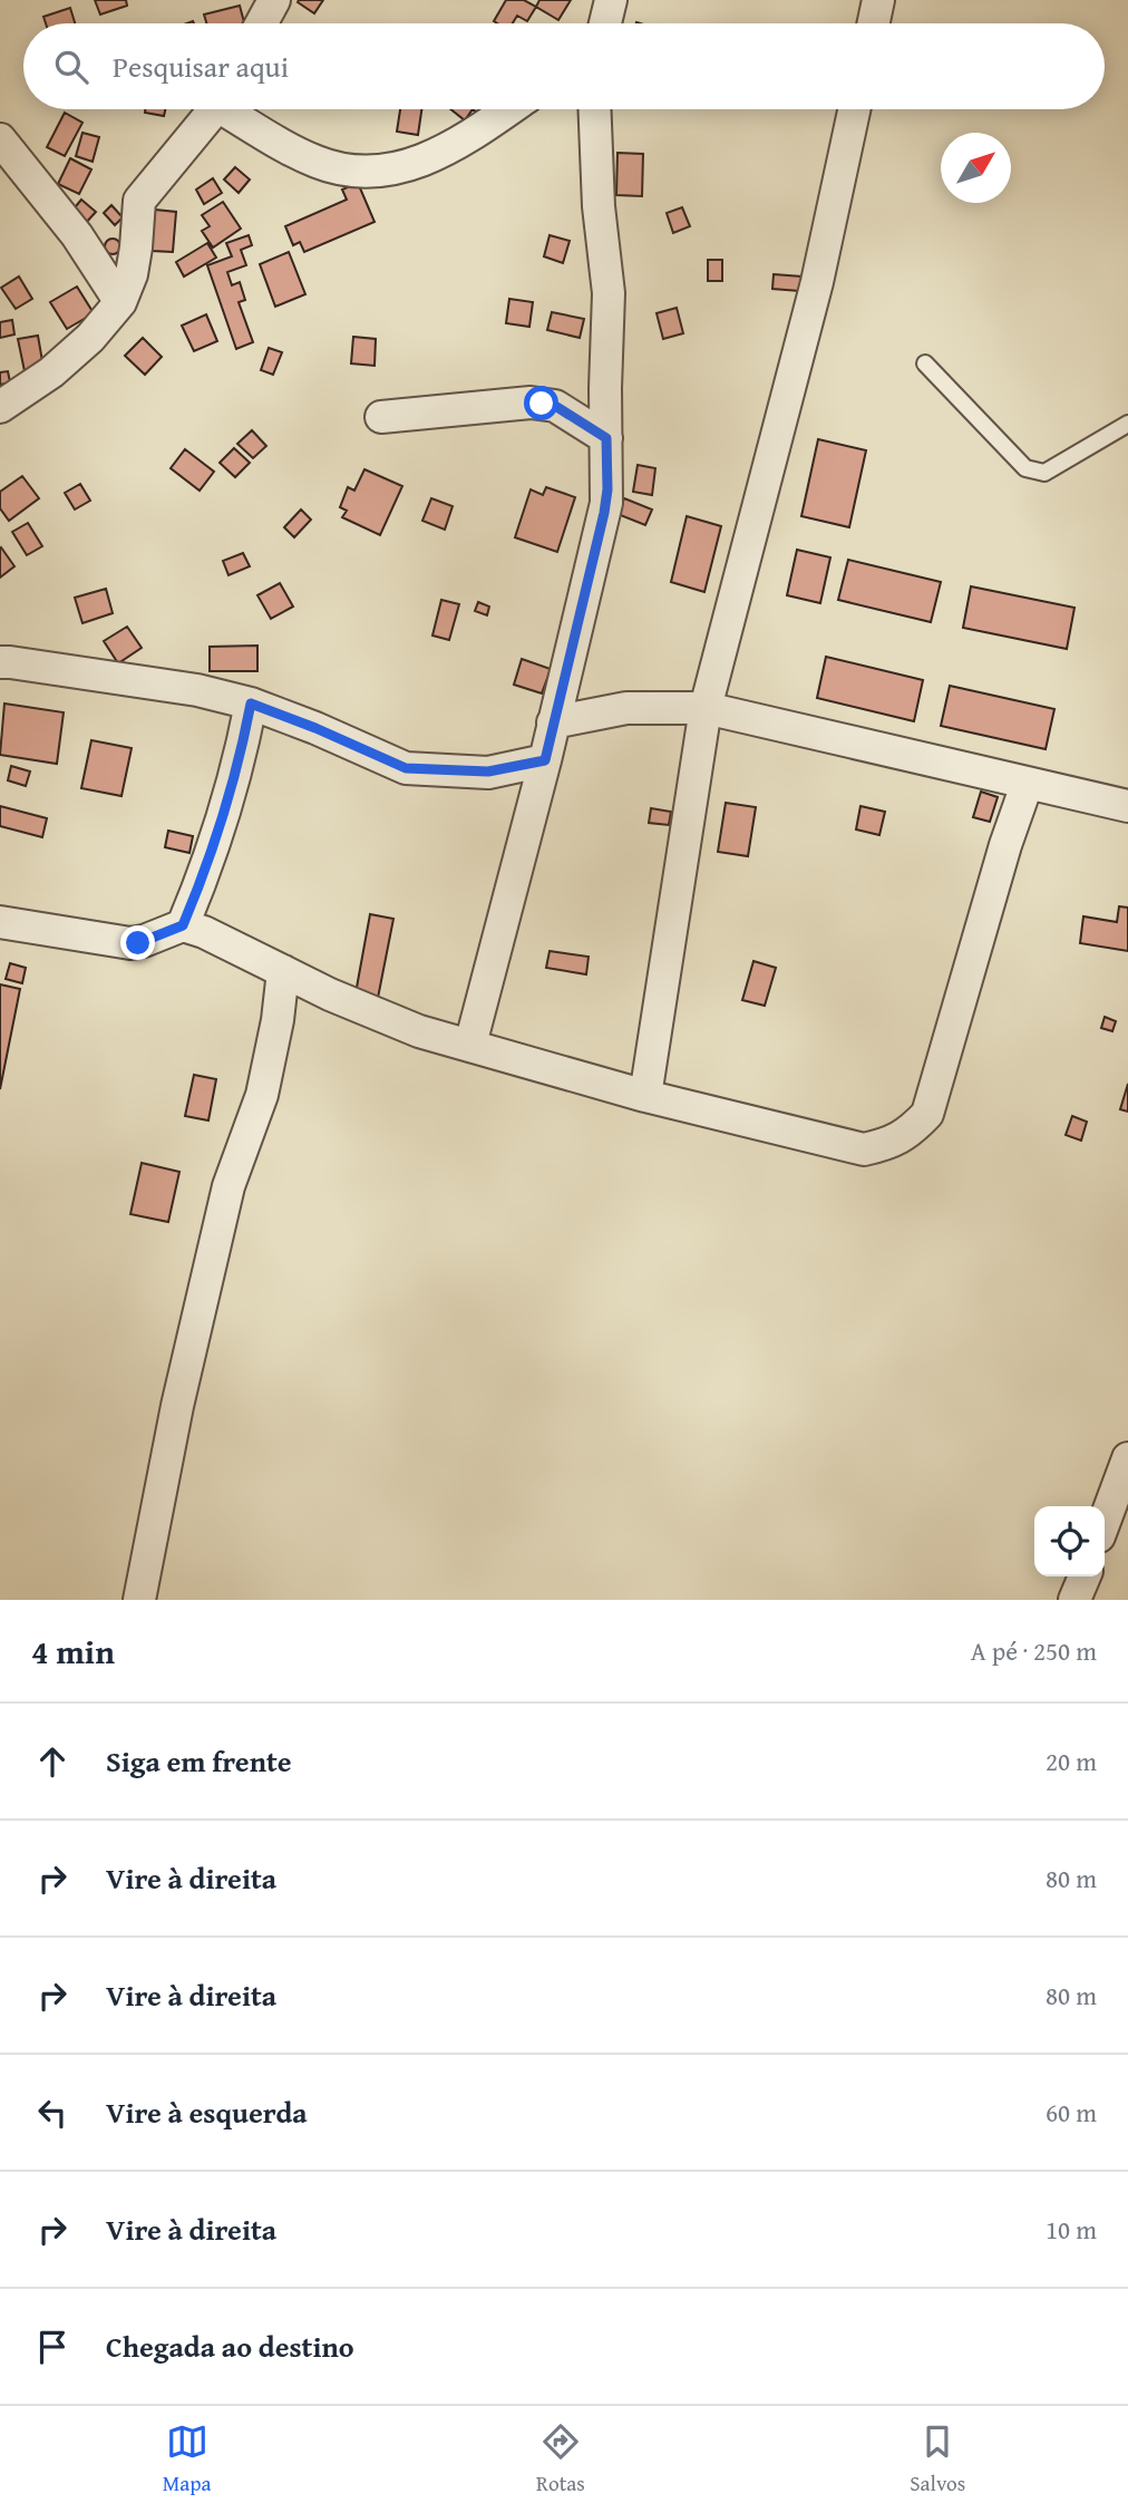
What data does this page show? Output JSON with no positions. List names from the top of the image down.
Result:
{
  "north": "top right",
  "page": {
    "search": "Pesquisar aqui",
    "heading": ["4 min", "A pé · 250 m"],
    "list": [
      ["Siga em frente", "20 m"],
      ["Vire à direita", "80 m"],
      ["Vire à direita", "80 m"],
      ["Vire à esquerda", "60 m"],
      ["Vire à direita", "10 m"],
      "Chegada ao destino"
    ],
    "nav": ["Mapa", "Rotas", "Salvos"]
  }
}
